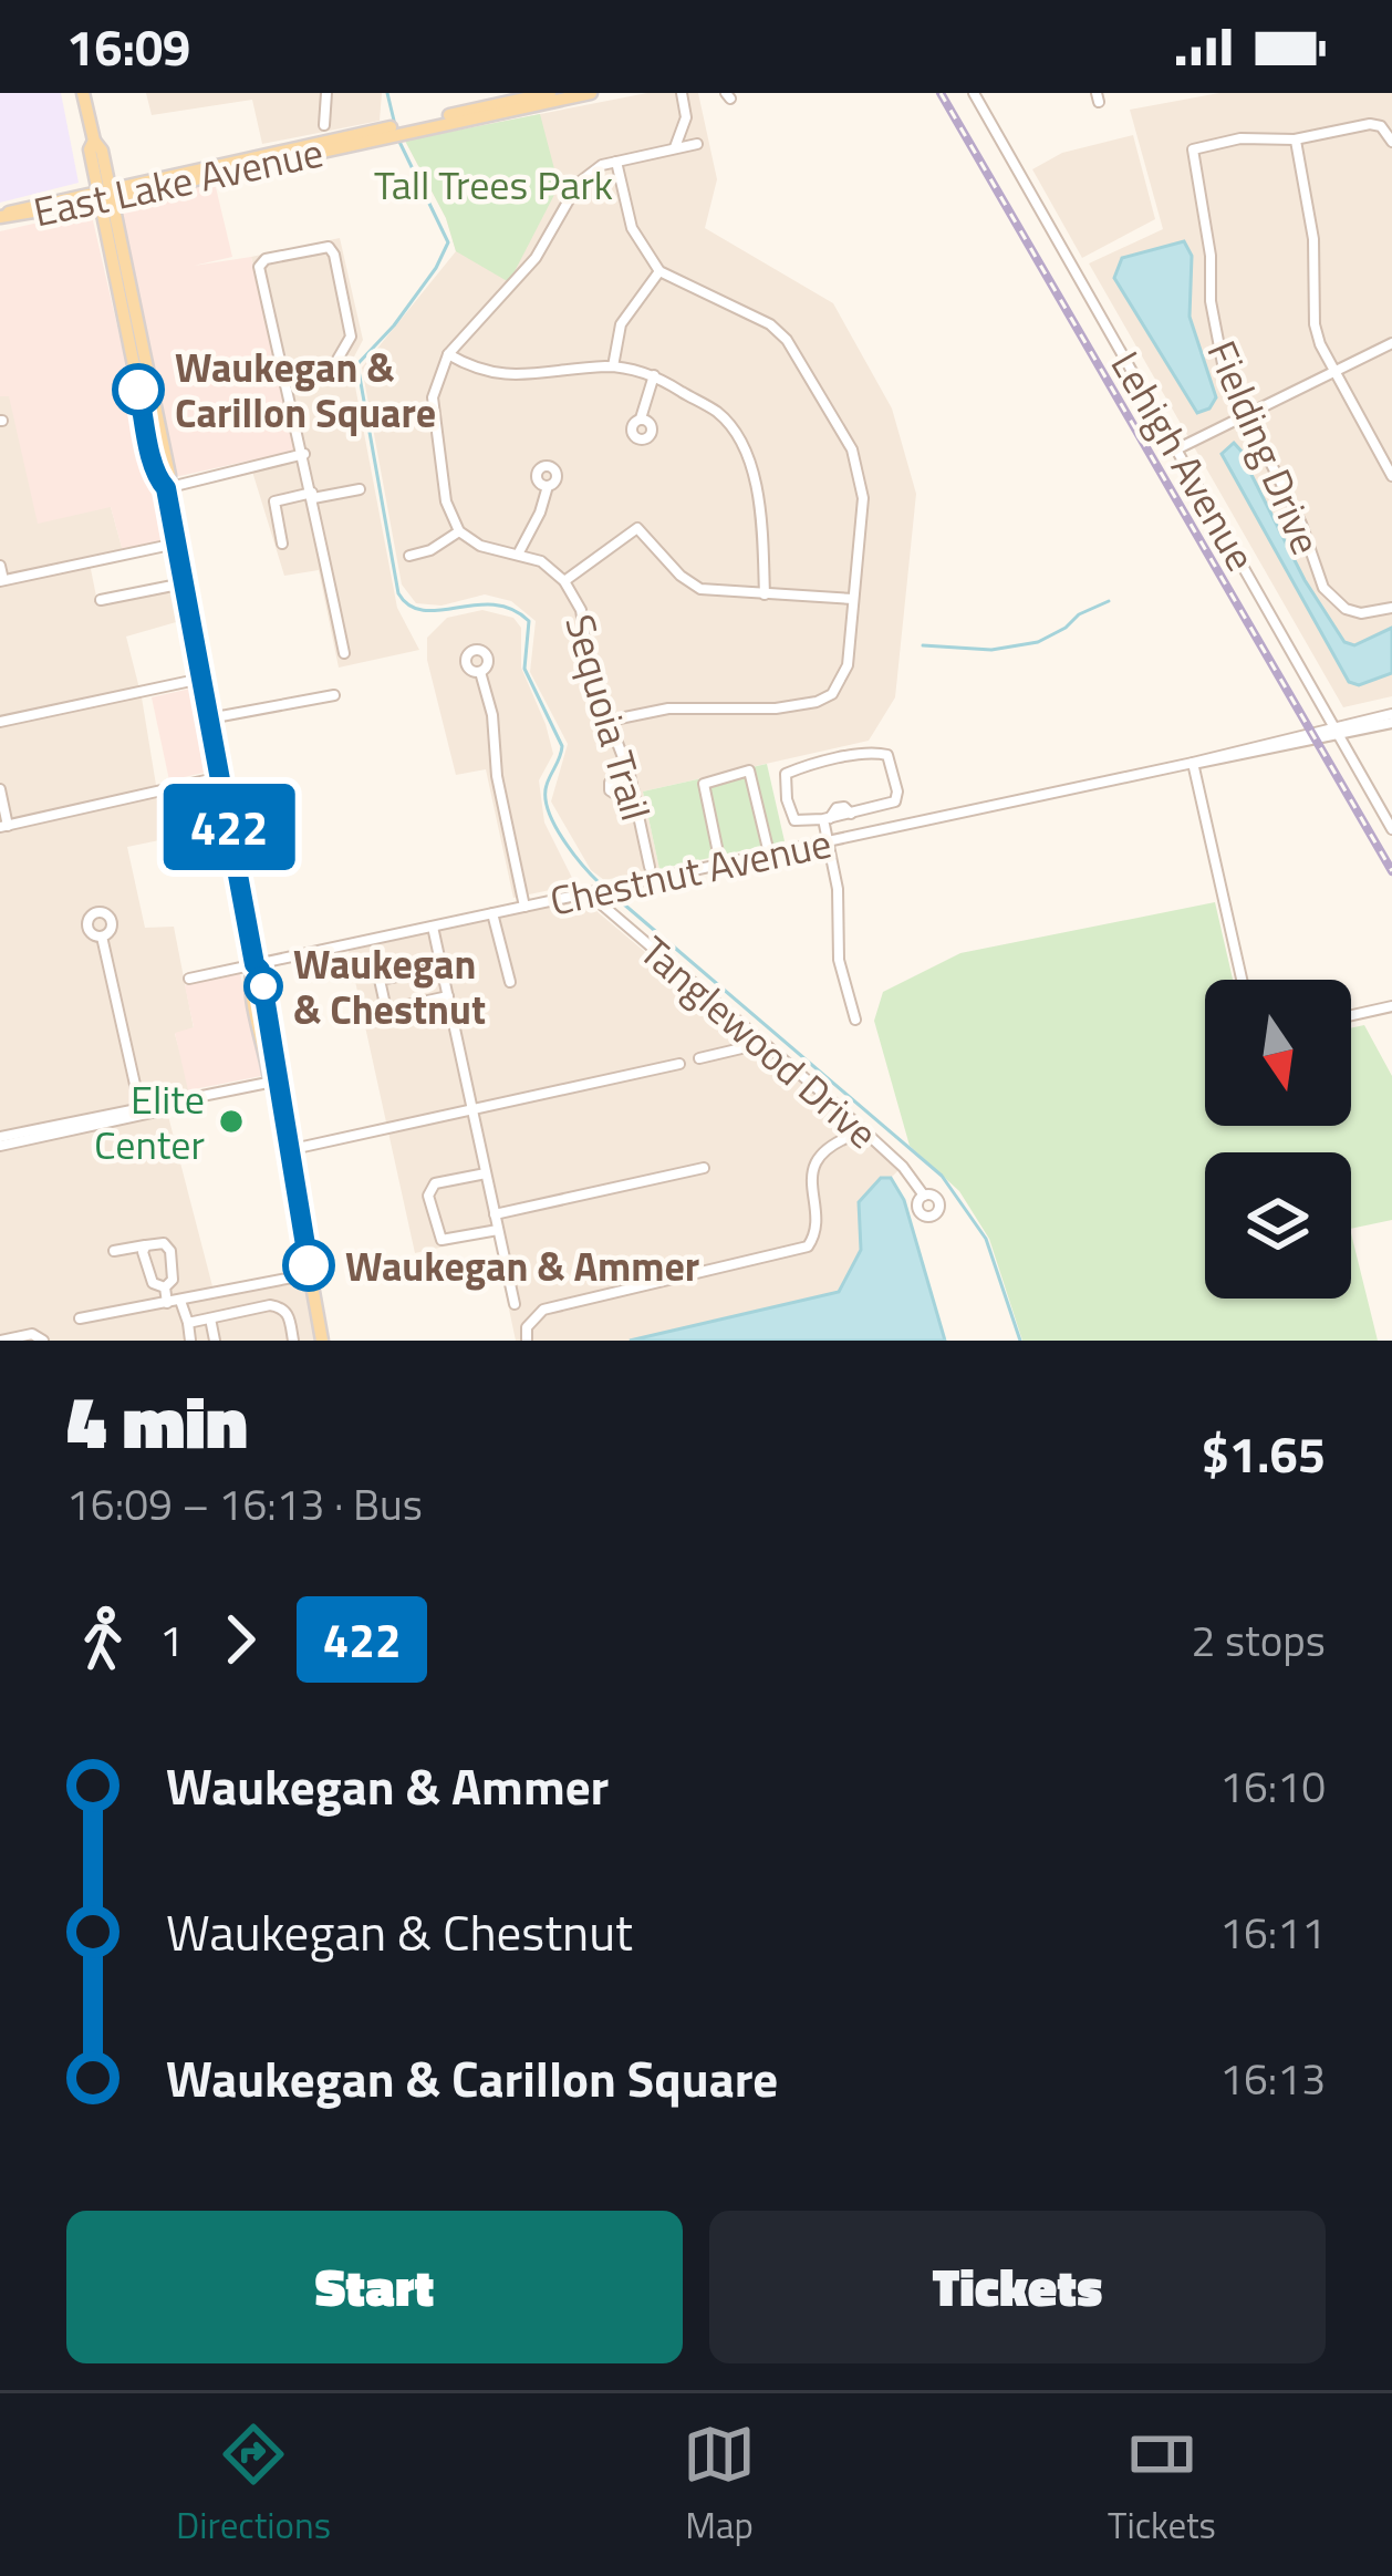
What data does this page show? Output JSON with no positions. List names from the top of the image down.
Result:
{
  "streets": {
    "main road": ["East Lake Avenue"],
    "street": [
      "Fielding Drive",
      "Lehigh Avenue",
      "Sequoia Trail",
      "Chestnut Avenue",
      "Tanglewood Drive"
    ]
  },
  "crossings": [
    ["Lehigh Avenue", "Chestnut Avenue"],
    ["Chestnut Avenue", "Tanglewood Drive"]
  ],
  "parks": ["Tall Trees Park"],
  "places": [
    "Waukegan & Carillon Square",
    "Waukegan & Chestnut",
    "Elite Center",
    "Waukegan & Ammer"
  ],
  "lines": ["bus line 422"],
  "north": "bottom",
  "page": {
    "status": "16:09",
    "on_map": "422",
    "heading": ["4 min", "16:09 – 16:13 · Bus", "$1.65"],
    "legs": ["1", "422", "2 stops"],
    "list": [
      {
        "name": "Waukegan & Ammer",
        "value": "16:10"
      },
      {
        "name": "Waukegan & Chestnut",
        "value": "16:11"
      },
      {
        "name": "Waukegan & Carillon Square",
        "value": "16:13"
      }
    ],
    "buttons": ["Start", "Tickets"],
    "tabs": ["Directions", "Map", "Tickets"]
  }
}
